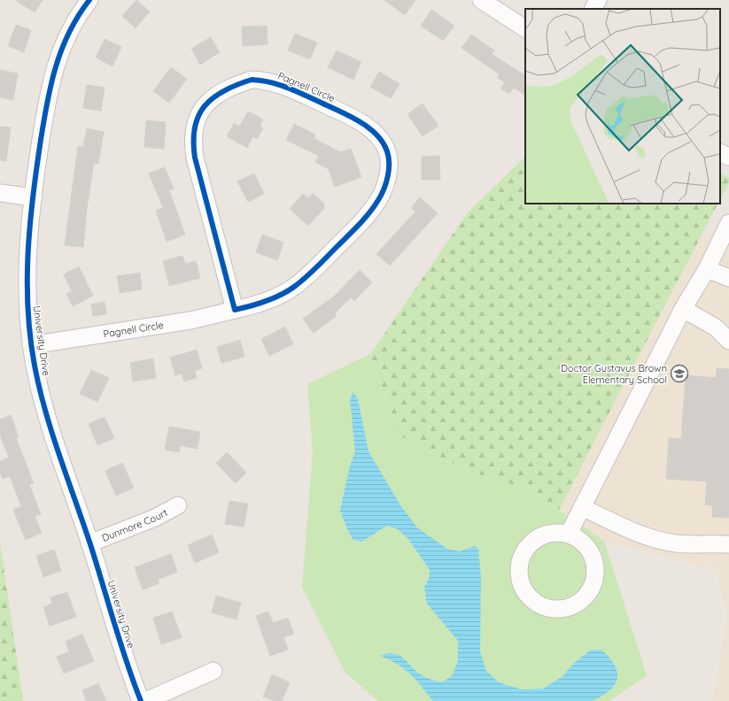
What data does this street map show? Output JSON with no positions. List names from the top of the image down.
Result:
{
  "streets": {
    "street": ["Pagnell Circle", "University Drive", "Dunmore Court"]
  },
  "crossings": [
    ["Pagnell Circle", "University Drive"],
    ["University Drive", "Dunmore Court"]
  ],
  "places": {
    "school or university": ["Doctor Gustavus Brown Elementary School"]
  }
}
